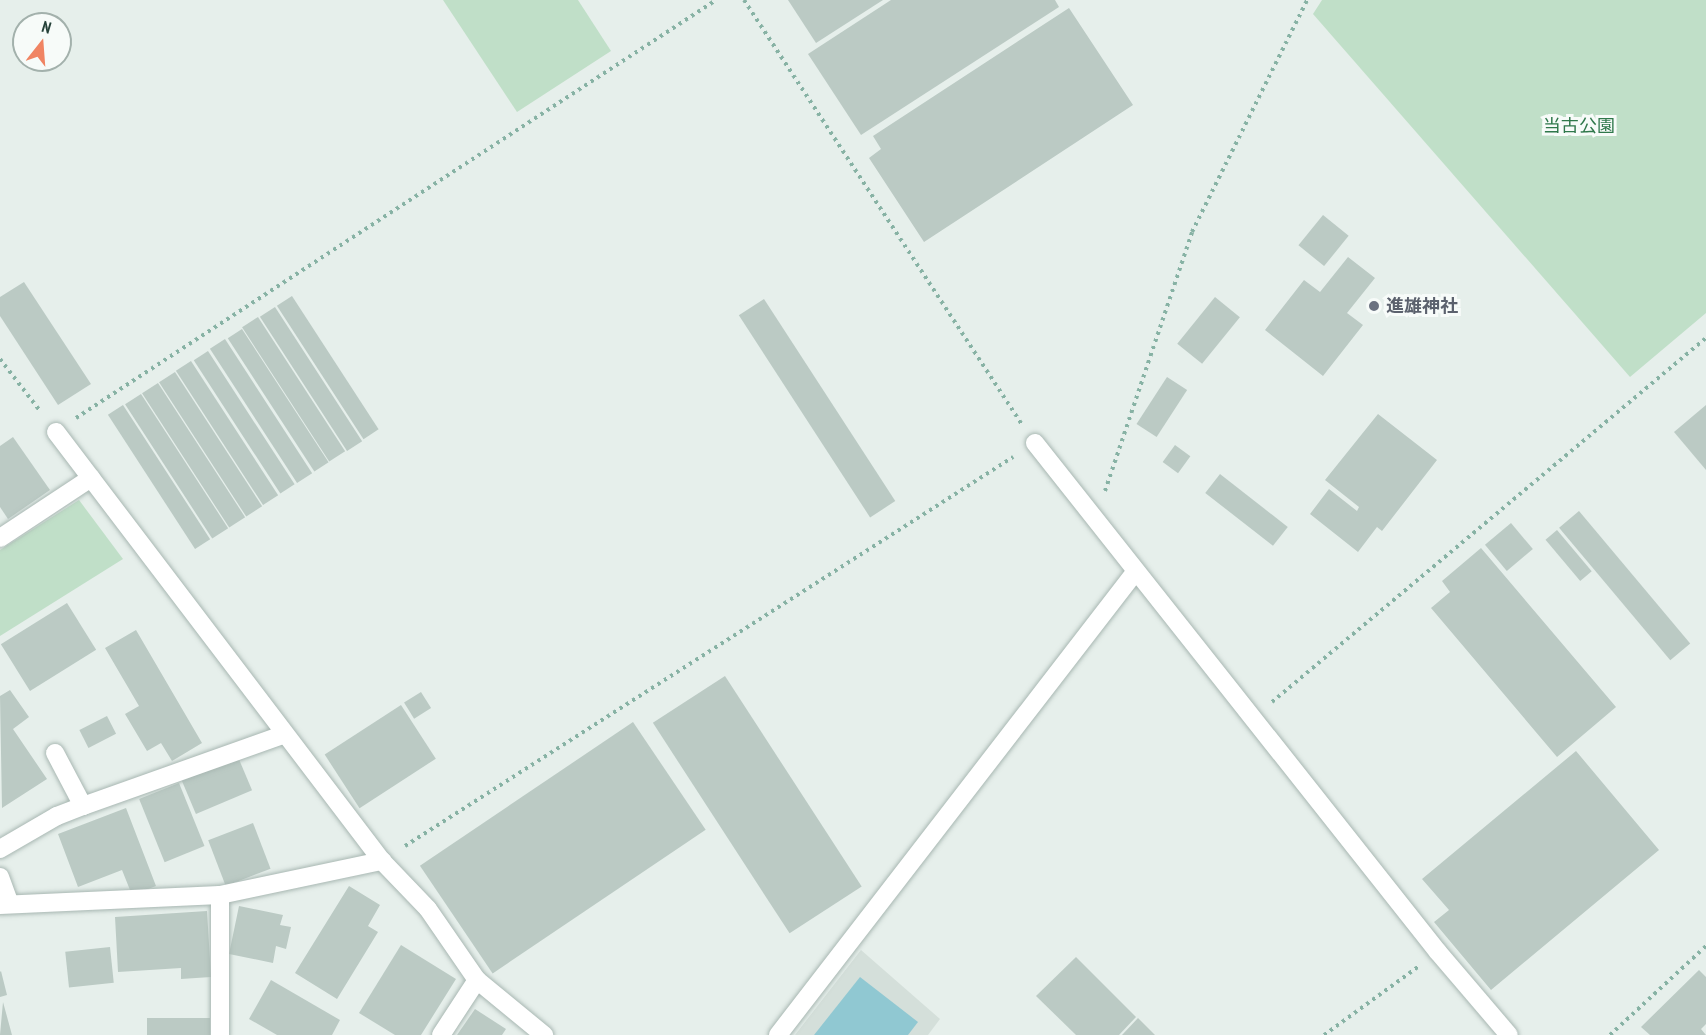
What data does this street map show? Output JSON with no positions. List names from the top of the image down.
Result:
{
  "parks": ["当古公園"],
  "places": ["進雄神社"],
  "north": "top"
}
